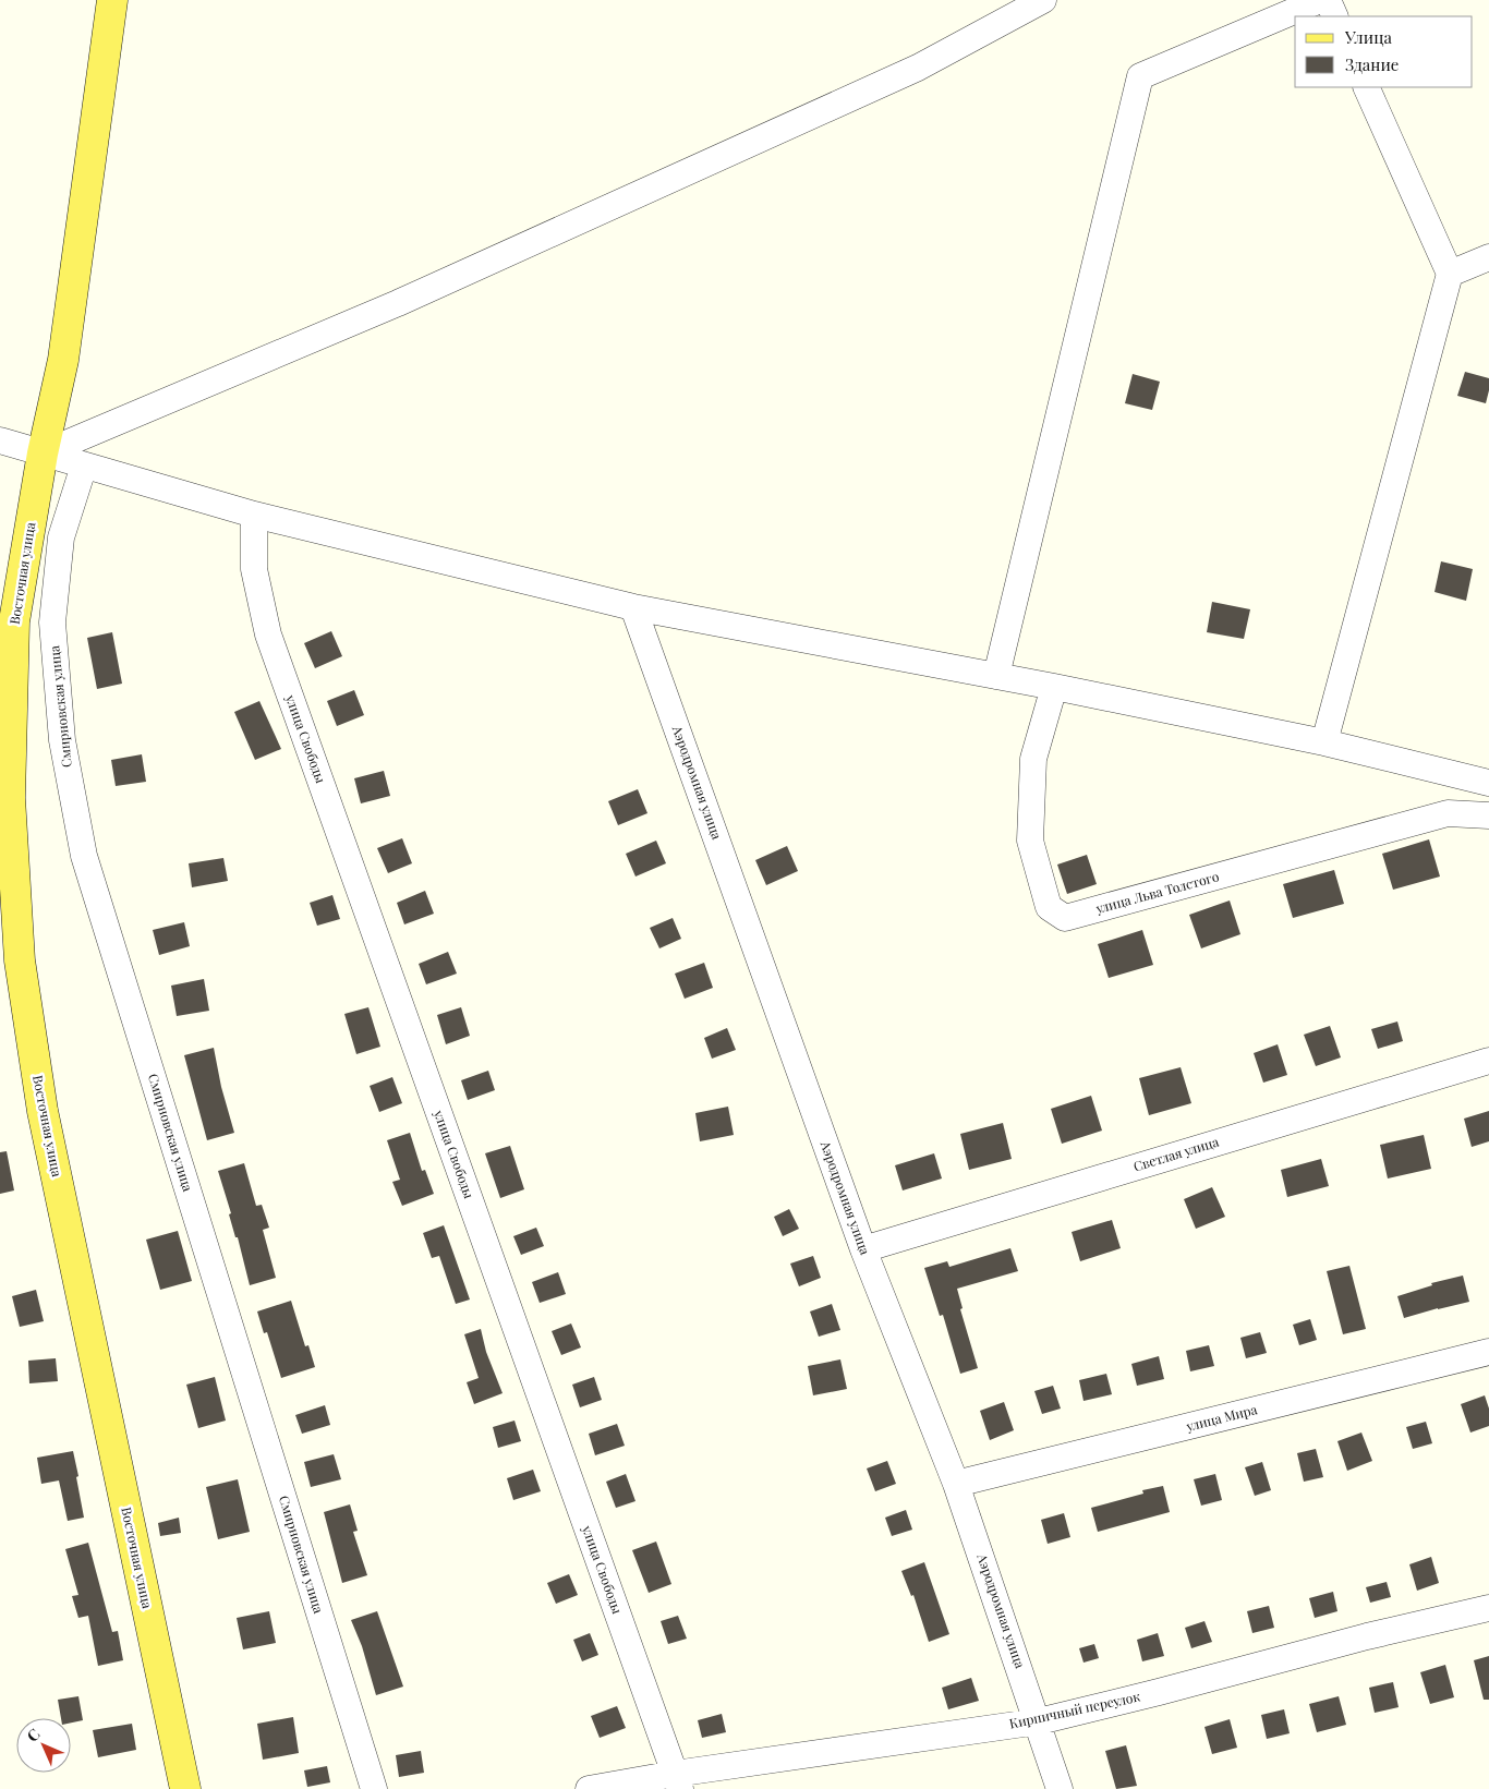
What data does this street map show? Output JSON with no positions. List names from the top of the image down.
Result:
{
  "streets": {
    "main road": ["Восточная улица"],
    "street": [
      "Смирновская улица",
      "улица Свободы",
      "Аэродромная улица",
      "улица Льва Толстого",
      "Светлая улица",
      "улица Мира",
      "Кирпичный переулок"
    ]
  },
  "crossings": [
    ["улица Свободы", "Кирпичный переулок"],
    ["Аэродромная улица", "Светлая улица"],
    ["Аэродромная улица", "улица Мира"],
    ["Аэродромная улица", "Кирпичный переулок"]
  ],
  "legend": ["Улица", "Здание"],
  "north": "top left"
}
